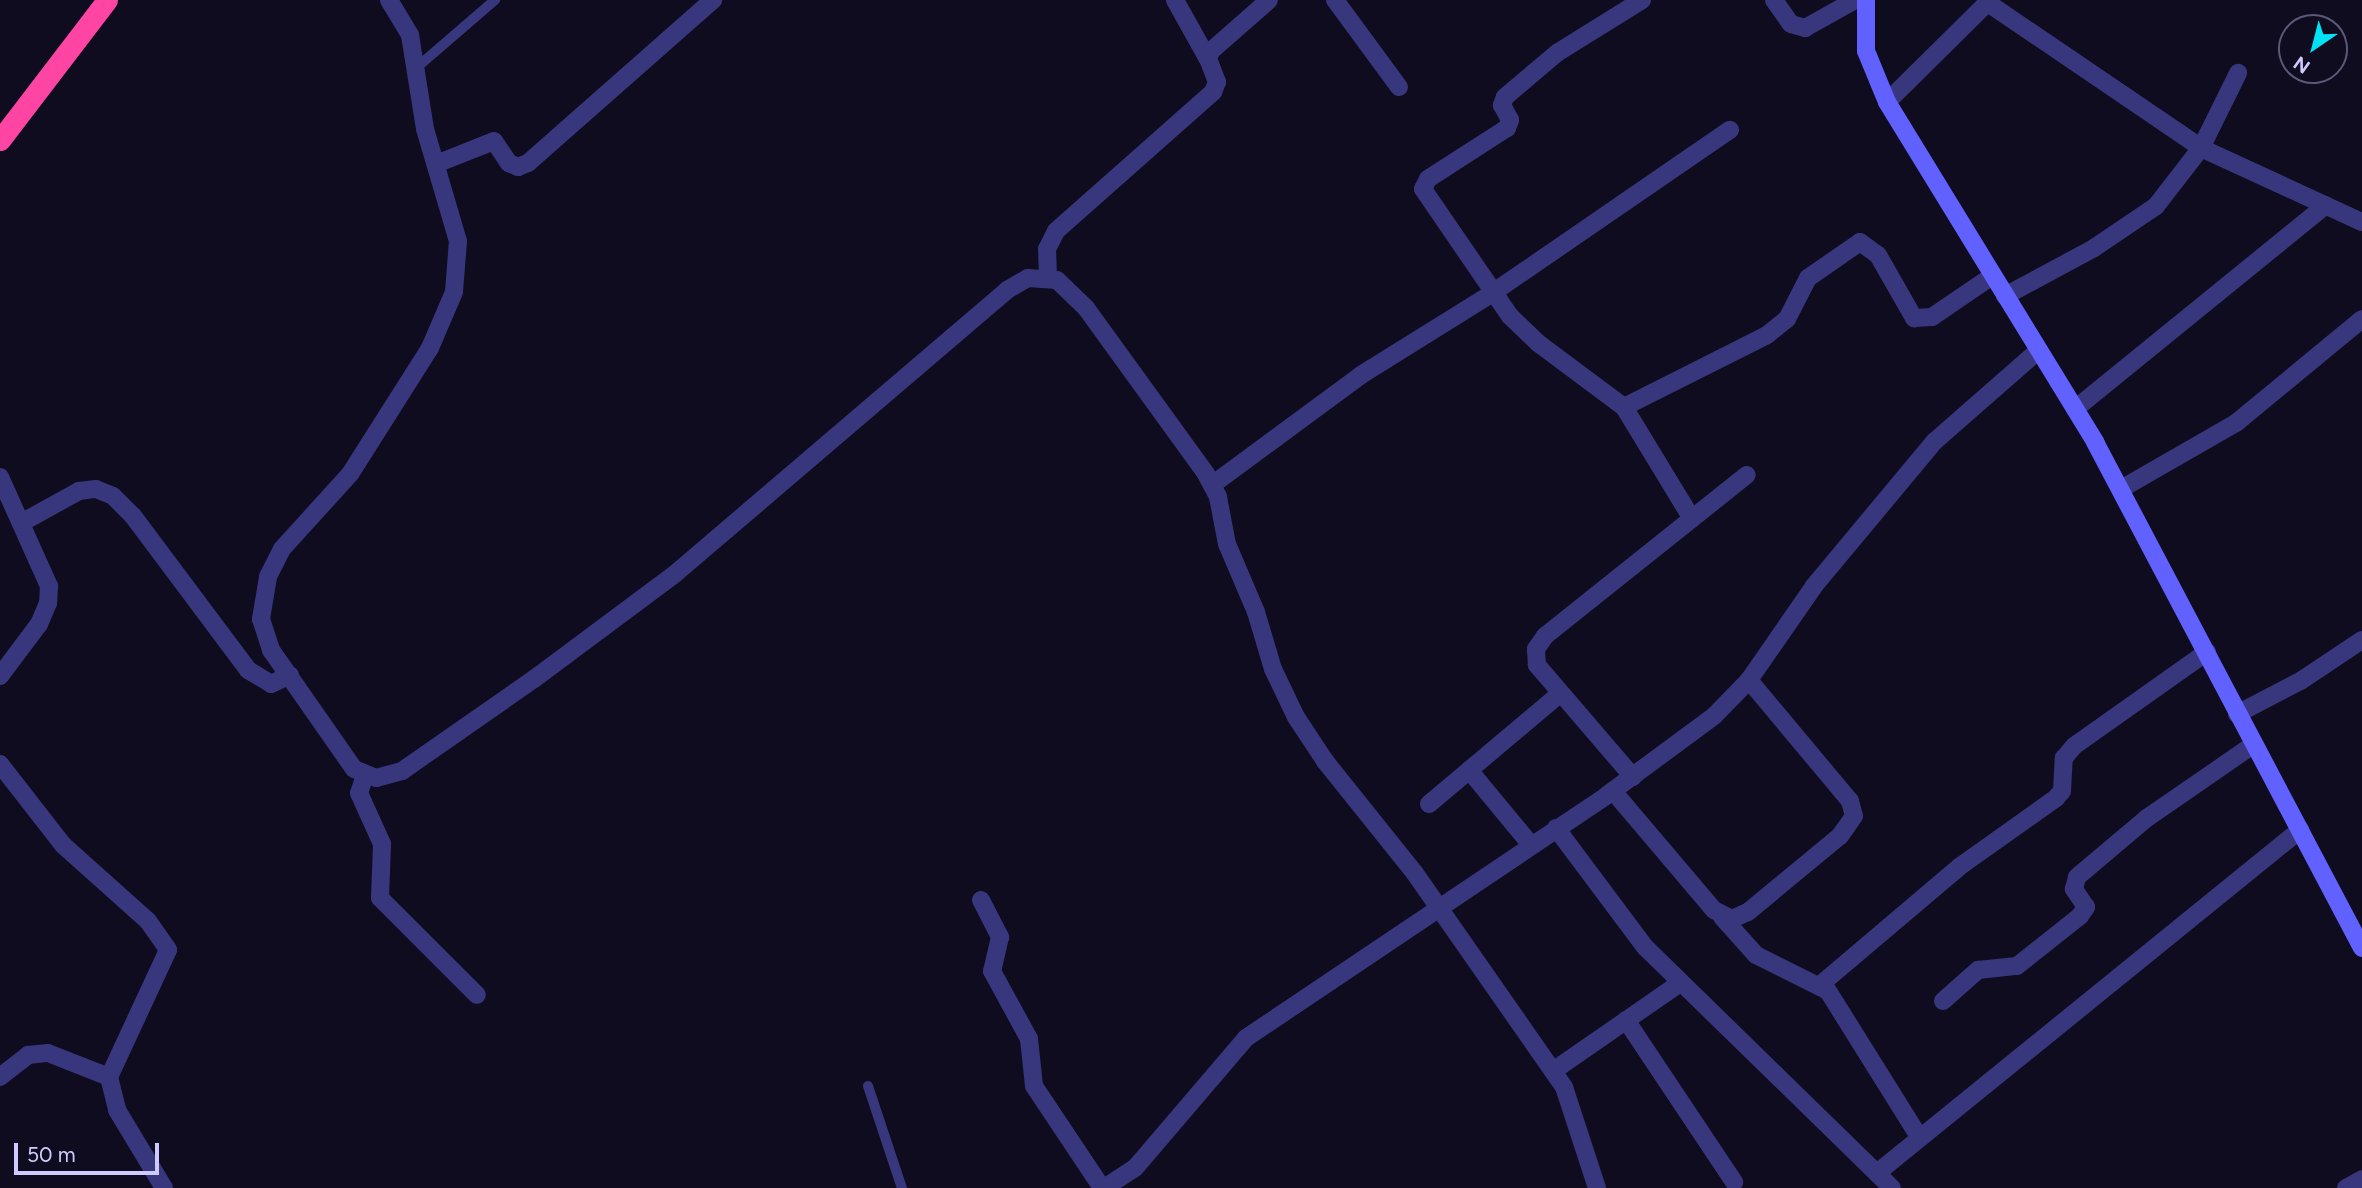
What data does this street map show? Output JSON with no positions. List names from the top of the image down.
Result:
{
  "scale_bar": "50 m",
  "north": "bottom left"
}
